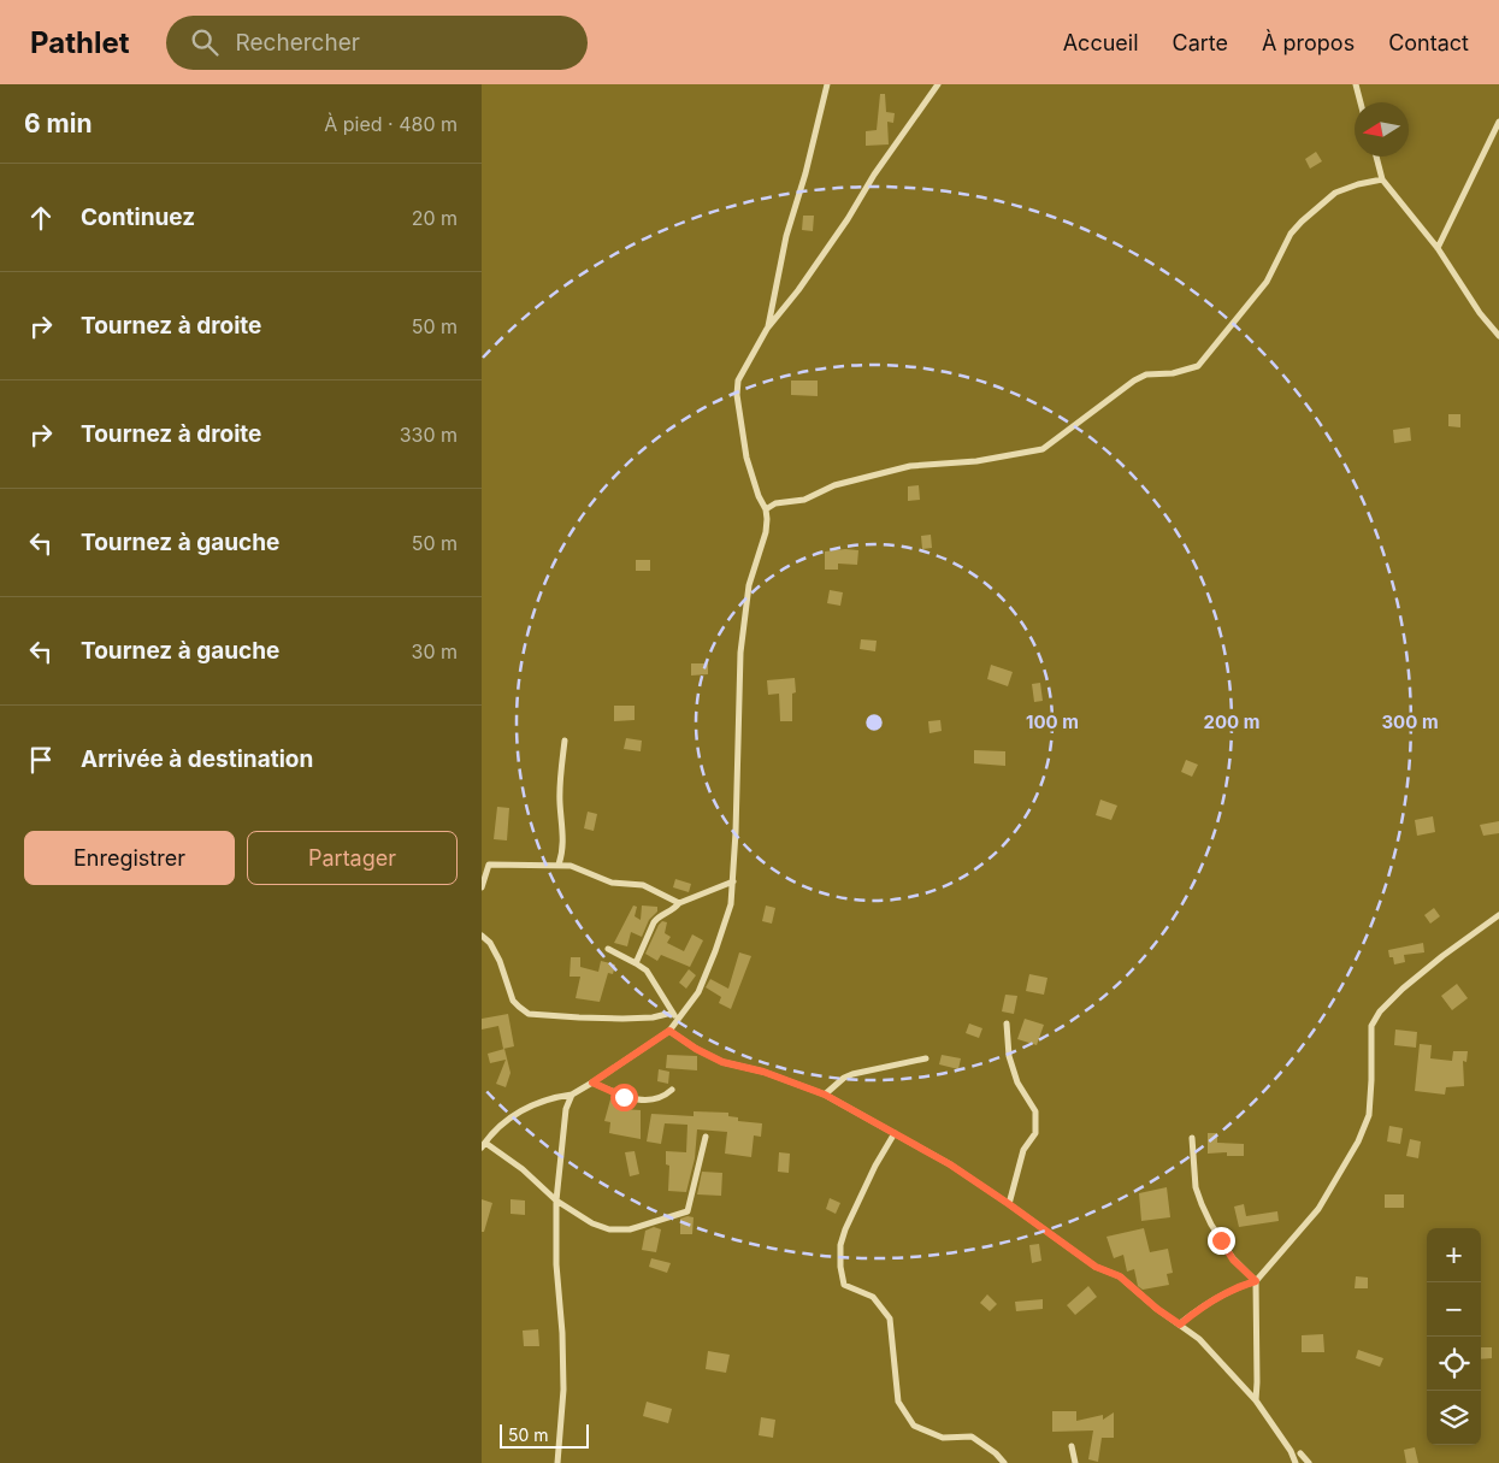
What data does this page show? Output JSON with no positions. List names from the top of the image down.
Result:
{
  "scale_bar": "50 m",
  "north": "left",
  "page": {
    "header": "Pathlet",
    "search": "Rechercher",
    "nav": [
      "Accueil",
      "Carte",
      "À propos",
      "Contact"
    ],
    "heading": ["6 min", "À pied · 480 m"],
    "list": [
      ["Continuez", "20 m"],
      ["Tournez à droite", "50 m"],
      ["Tournez à droite", "330 m"],
      ["Tournez à gauche", "50 m"],
      ["Tournez à gauche", "30 m"],
      "Arrivée à destination"
    ],
    "buttons": ["Enregistrer", "Partager"],
    "map_buttons": ["+", "−"],
    "scale": "50 m"
  },
  "rings": ["100 m", "200 m", "300 m"]
}
